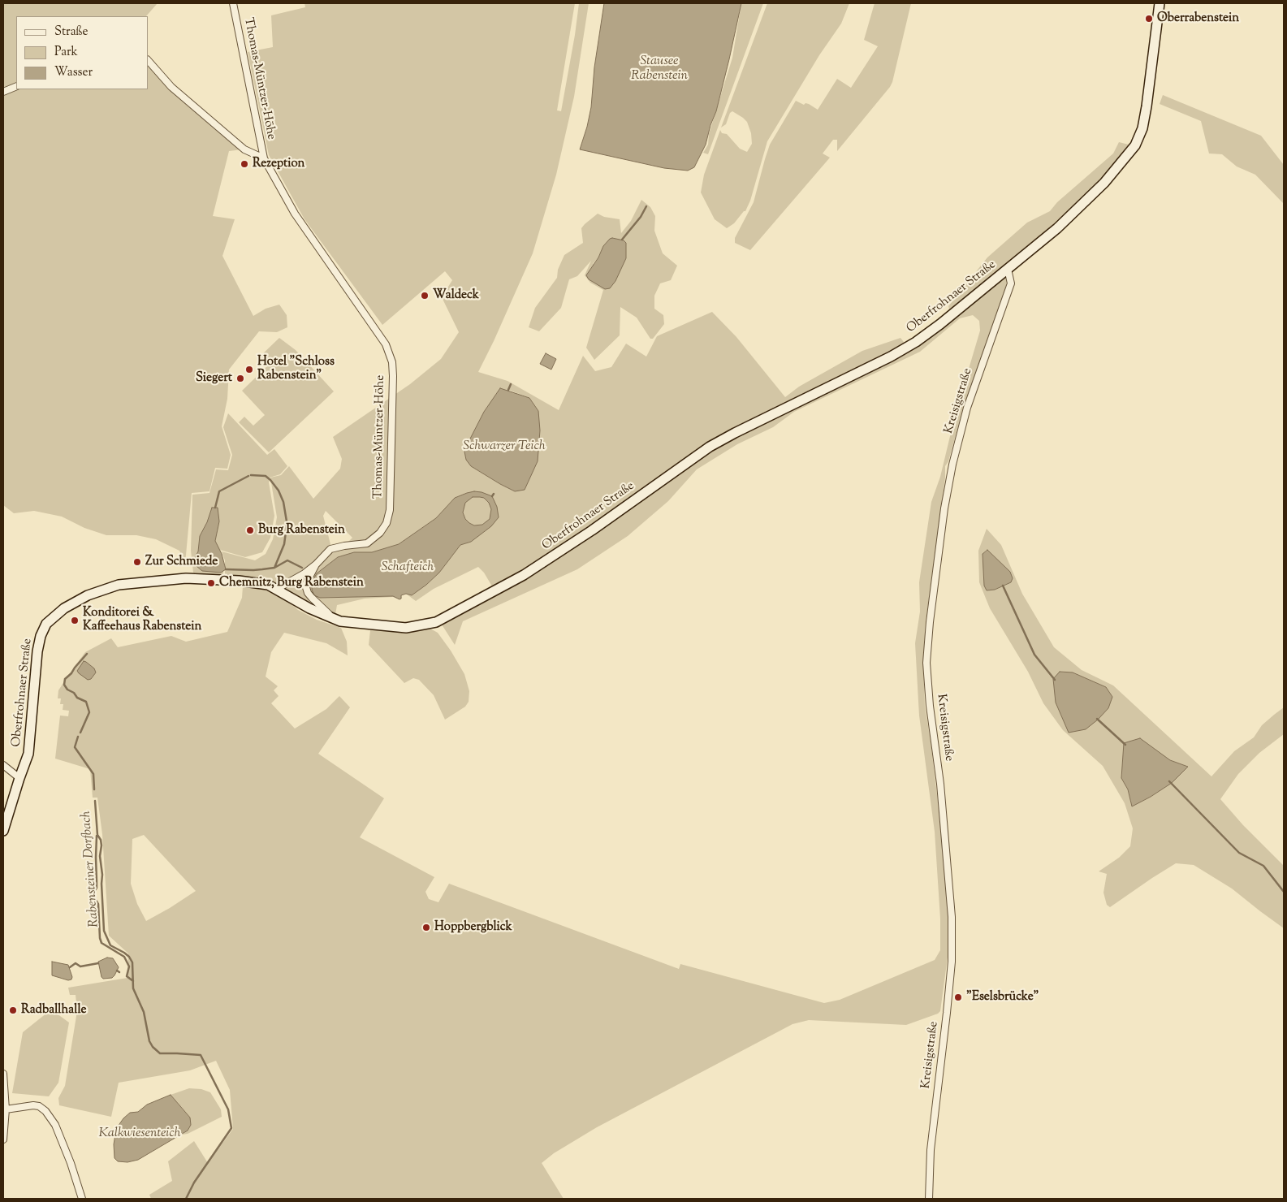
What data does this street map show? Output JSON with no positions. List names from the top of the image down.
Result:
{
  "streets": {
    "main road": ["Oberfrohnaer Straße"],
    "street": ["Thomas-Müntzer-Höhe", "Kreisigstraße"]
  },
  "crossings": [
    ["Thomas-Müntzer-Höhe", "Oberfrohnaer Straße"],
    ["Oberfrohnaer Straße", "Kreisigstraße"]
  ],
  "water": [
    "Stausee Rabenstein",
    "Schwarzer Teich",
    "Schafteich",
    "Rabensteiner Dorfbach",
    "Kalkwiesenteich"
  ],
  "places": [
    "Oberrabenstein",
    "Rezeption",
    "Waldeck",
    "Hotel \"Schloss Rabenstein\"",
    "Siegert",
    "Burg Rabenstein",
    "Zur Schmiede",
    "Chemnitz, Burg Rabenstein",
    "Konditorei & Kaffeehaus Rabenstein",
    "Hoppbergblick",
    "\"Eselsbrücke\"",
    "Radballhalle"
  ],
  "legend": ["Straße", "Park", "Wasser"]
}
